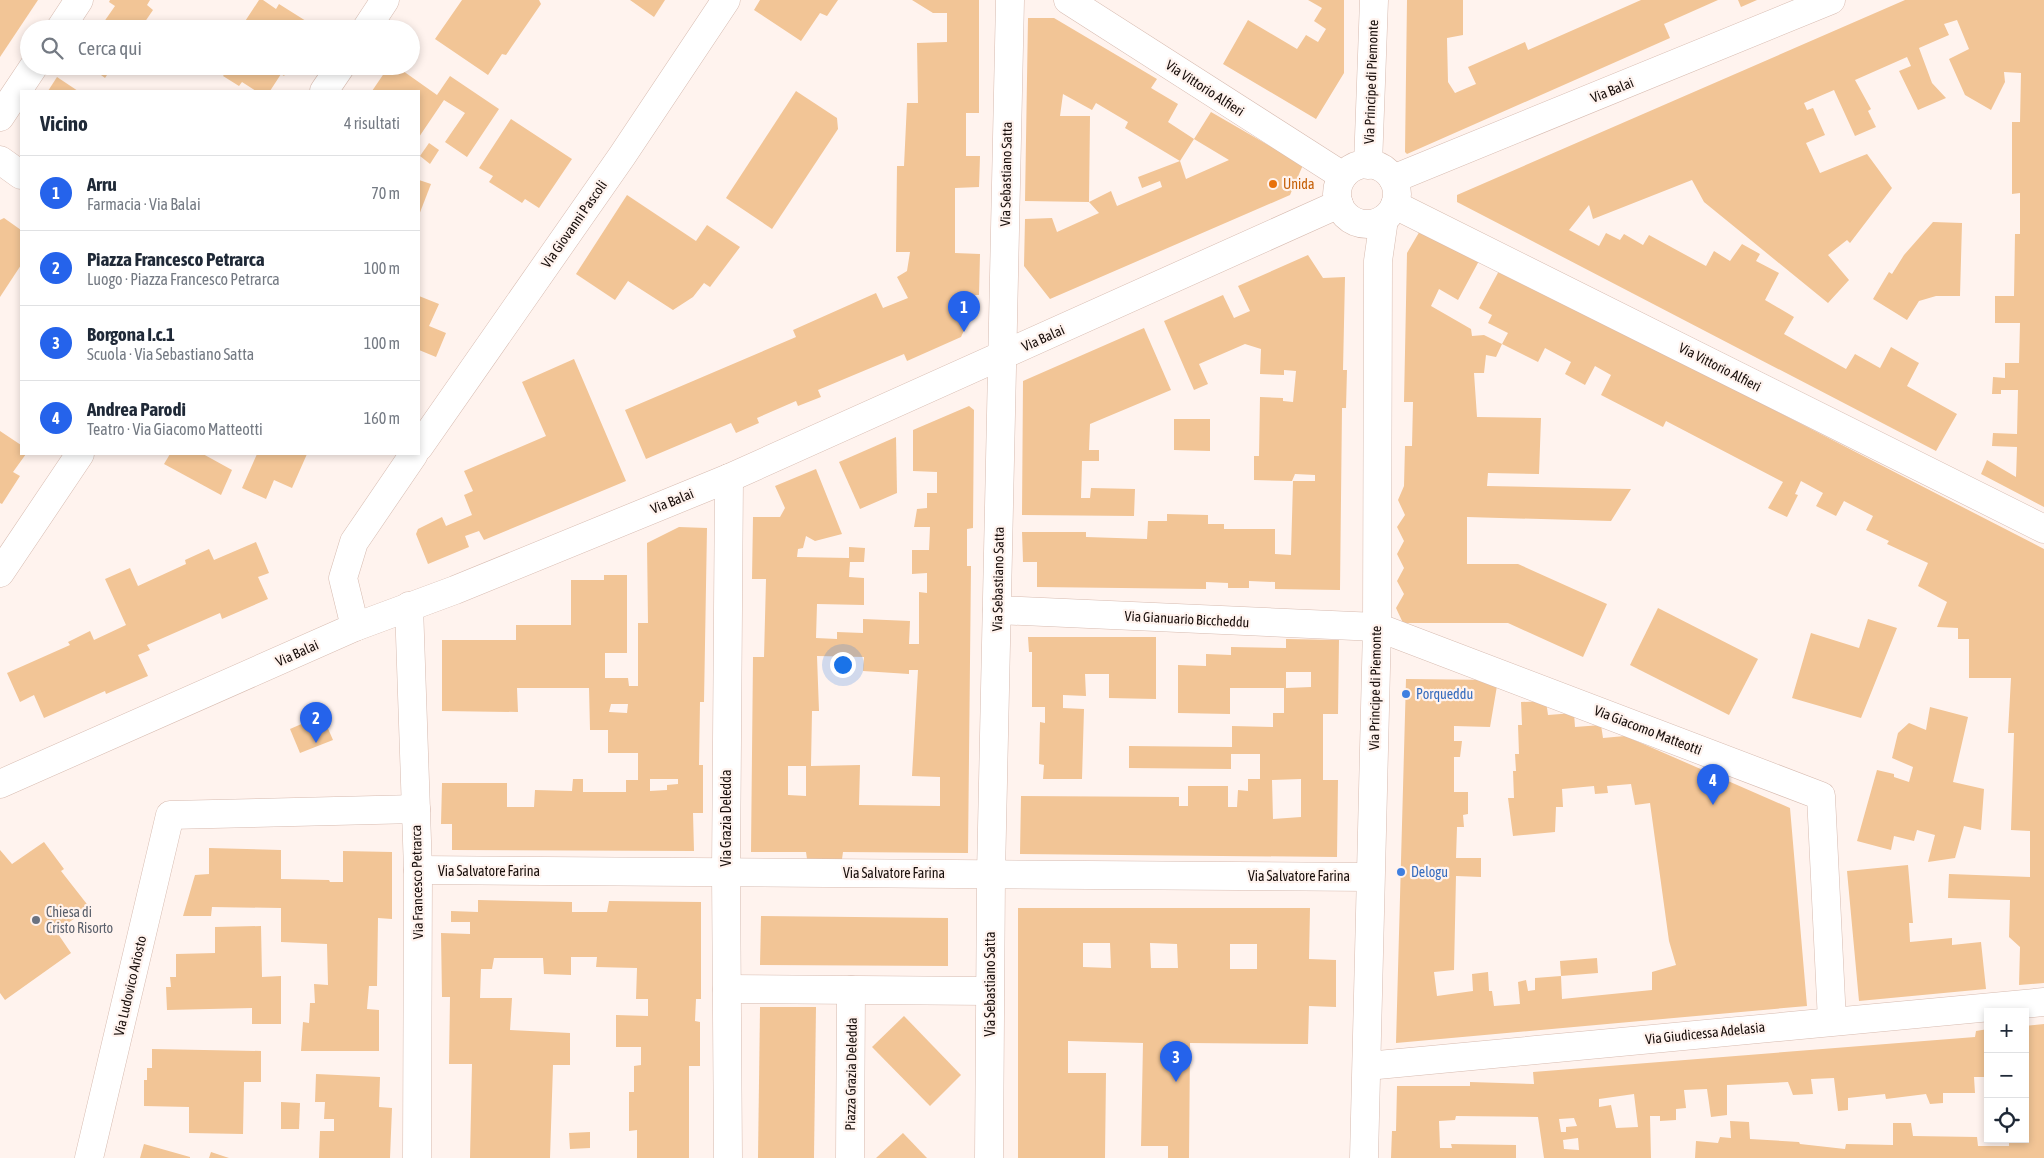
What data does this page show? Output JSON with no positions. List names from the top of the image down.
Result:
{
  "streets": {
    "street": [
      "Via Principe di Piemonte",
      "Via Vittorio Alfieri",
      "Via Balai",
      "Via Sebastiano Satta",
      "Via Giovanni Pascoli",
      "Via Gianuario Biccheddu",
      "Via Giacomo Matteotti",
      "Via Grazia Deledda",
      "Via Salvatore Farina",
      "Via Francesco Petrarca",
      "Via Ludovico Ariosto",
      "Via Giudicessa Adelasia",
      "Piazza Grazia Deledda"
    ]
  },
  "crossings": [
    ["Via Principe di Piemonte", "Via Vittorio Alfieri"],
    ["Via Principe di Piemonte", "Via Balai"],
    ["Via Principe di Piemonte", "Via Gianuario Biccheddu"],
    ["Via Principe di Piemonte", "Via Giacomo Matteotti"],
    ["Via Principe di Piemonte", "Via Salvatore Farina"],
    ["Via Principe di Piemonte", "Via Giudicessa Adelasia"],
    ["Via Vittorio Alfieri", "Via Balai"],
    ["Via Balai", "Via Sebastiano Satta"],
    ["Via Balai", "Via Grazia Deledda"],
    ["Via Balai", "Via Francesco Petrarca"],
    ["Via Sebastiano Satta", "Via Gianuario Biccheddu"],
    ["Via Sebastiano Satta", "Via Salvatore Farina"],
    ["Via Gianuario Biccheddu", "Via Giacomo Matteotti"],
    ["Via Giacomo Matteotti", "Via Giudicessa Adelasia"],
    ["Via Grazia Deledda", "Via Salvatore Farina"],
    ["Via Salvatore Farina", "Via Francesco Petrarca"],
    ["Via Francesco Petrarca", "Via Ludovico Ariosto"]
  ],
  "places": [
    "Unida",
    "Porqueddu",
    "Delogu",
    "Chiesa di Cristo Risorto"
  ],
  "page": {
    "search": "Cerca qui",
    "heading": ["Vicino", "4 risultati"],
    "list": [
      {
        "mark": "1",
        "name": "Arru",
        "note": "Farmacia · Via Balai",
        "value": "70 m"
      },
      {
        "mark": "2",
        "name": "Piazza Francesco Petrarca",
        "note": "Luogo · Piazza Francesco Petrarca",
        "value": "100 m"
      },
      {
        "mark": "3",
        "name": "Borgona I.c.1",
        "note": "Scuola · Via Sebastiano Satta",
        "value": "100 m"
      },
      {
        "mark": "4",
        "name": "Andrea Parodi",
        "note": "Teatro · Via Giacomo Matteotti",
        "value": "160 m"
      }
    ],
    "pins": [
      "1",
      "2",
      "4",
      "3"
    ],
    "map_buttons": ["+", "−"]
  }
}
